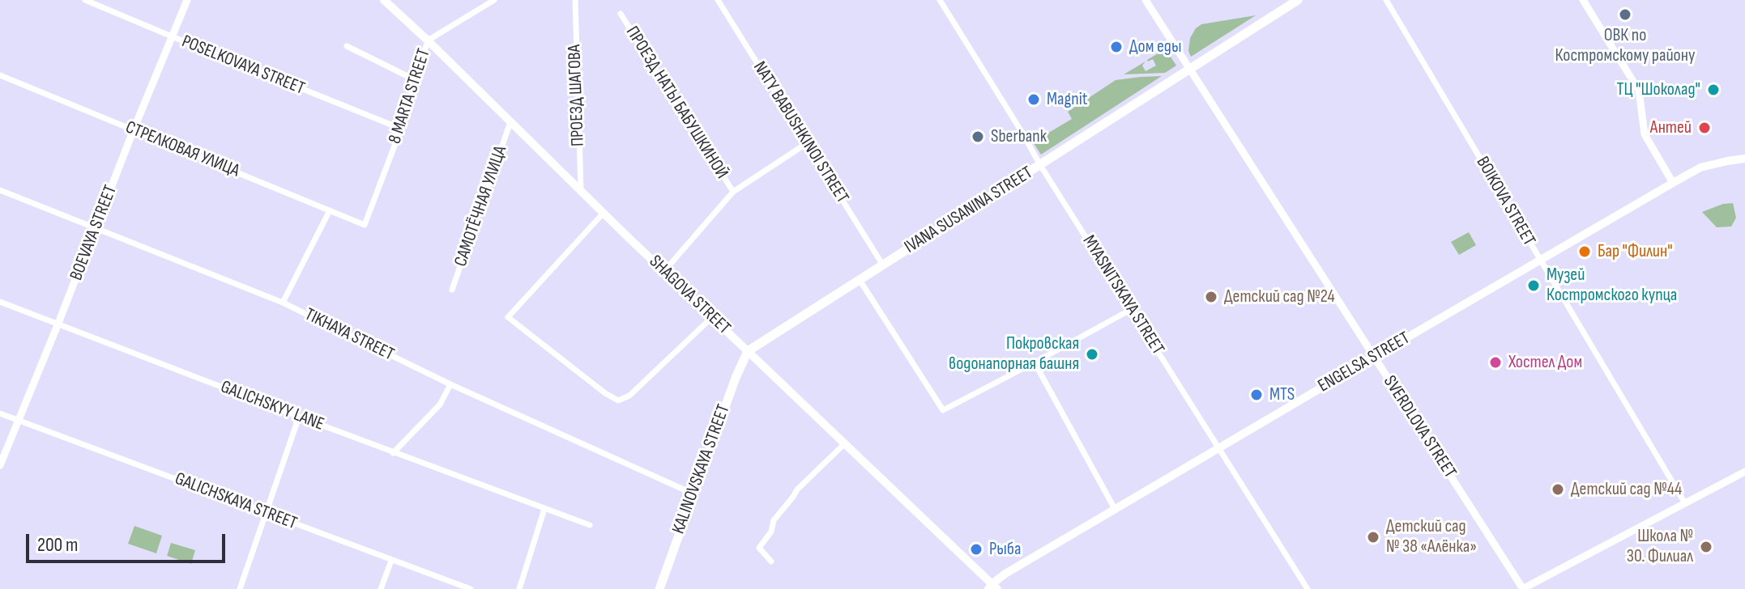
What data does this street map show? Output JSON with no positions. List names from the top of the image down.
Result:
{
  "streets": {
    "main road": [
      "IVANA SUSANINA STREET",
      "SHAGOVA STREET",
      "ENGELSA STREET",
      "KALINOVSKAYA STREET"
    ],
    "street": [
      "POSELKOVAYA STREET",
      "ПРОЕЗД ШАГОВА",
      "8 MARTA STREET",
      "ПРОЕЗД НАТЫ БАБУШКИНОЙ",
      "NATY BABUSHKINOI STREET",
      "СТРЕЛКОВАЯ УЛИЦА",
      "BOIKOVA STREET",
      "САМОТЁЧНАЯ УЛИЦА",
      "BOEVAYA STREET",
      "MYASNITSKAYA STREET",
      "TIKHAYA STREET",
      "GALICHSKYY LANE",
      "SVERDLOVA STREET",
      "GALICHSKAYA STREET"
    ]
  },
  "crossings": [
    ["POSELKOVAYA STREET", "8 MARTA STREET"],
    ["POSELKOVAYA STREET", "BOEVAYA STREET"],
    ["ПРОЕЗД ШАГОВА", "SHAGOVA STREET"],
    ["8 MARTA STREET", "СТРЕЛКОВАЯ УЛИЦА"],
    ["8 MARTA STREET", "SHAGOVA STREET"],
    ["NATY BABUSHKINOI STREET", "IVANA SUSANINA STREET"],
    ["СТРЕЛКОВАЯ УЛИЦА", "BOEVAYA STREET"],
    ["BOIKOVA STREET", "ENGELSA STREET"],
    ["САМОТЁЧНАЯ УЛИЦА", "SHAGOVA STREET"],
    ["IVANA SUSANINA STREET", "SHAGOVA STREET"],
    ["IVANA SUSANINA STREET", "MYASNITSKAYA STREET"],
    ["IVANA SUSANINA STREET", "SVERDLOVA STREET"],
    ["IVANA SUSANINA STREET", "KALINOVSKAYA STREET"],
    ["BOEVAYA STREET", "TIKHAYA STREET"],
    ["BOEVAYA STREET", "GALICHSKYY LANE"],
    ["BOEVAYA STREET", "GALICHSKAYA STREET"],
    ["SHAGOVA STREET", "ENGELSA STREET"],
    ["SHAGOVA STREET", "KALINOVSKAYA STREET"],
    ["MYASNITSKAYA STREET", "ENGELSA STREET"],
    ["TIKHAYA STREET", "KALINOVSKAYA STREET"],
    ["ENGELSA STREET", "SVERDLOVA STREET"]
  ],
  "places": [
    "ОВК по Костромскому району",
    "Дом еды",
    "ТЦ \"Шоколад\"",
    "Magnit",
    "Антей",
    "Sberbank",
    "Бар \"Филин\"",
    "Музей Костромского купца",
    "Детский сад №24",
    "Покровская водонапорная башня",
    "Хостел Дом",
    "MTS",
    "Детский сад №44",
    "Детский сад № 38 «Алёнка»",
    "Школа № 30. Филиал",
    "Рыба"
  ],
  "scale_bar": "200 m"
}
